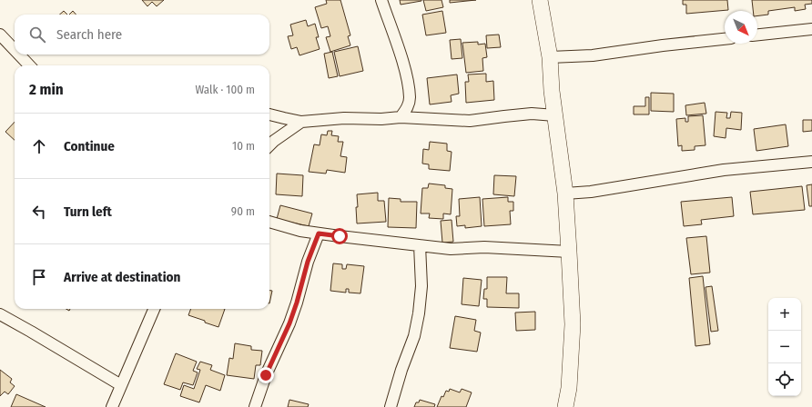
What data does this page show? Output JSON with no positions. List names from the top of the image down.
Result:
{
  "north": "bottom right",
  "page": {
    "search": "Search here",
    "heading": ["2 min", "Walk · 100 m"],
    "list": [
      ["Continue", "10 m"],
      ["Turn left", "90 m"],
      "Arrive at destination"
    ],
    "map_buttons": ["+", "−"]
  }
}
